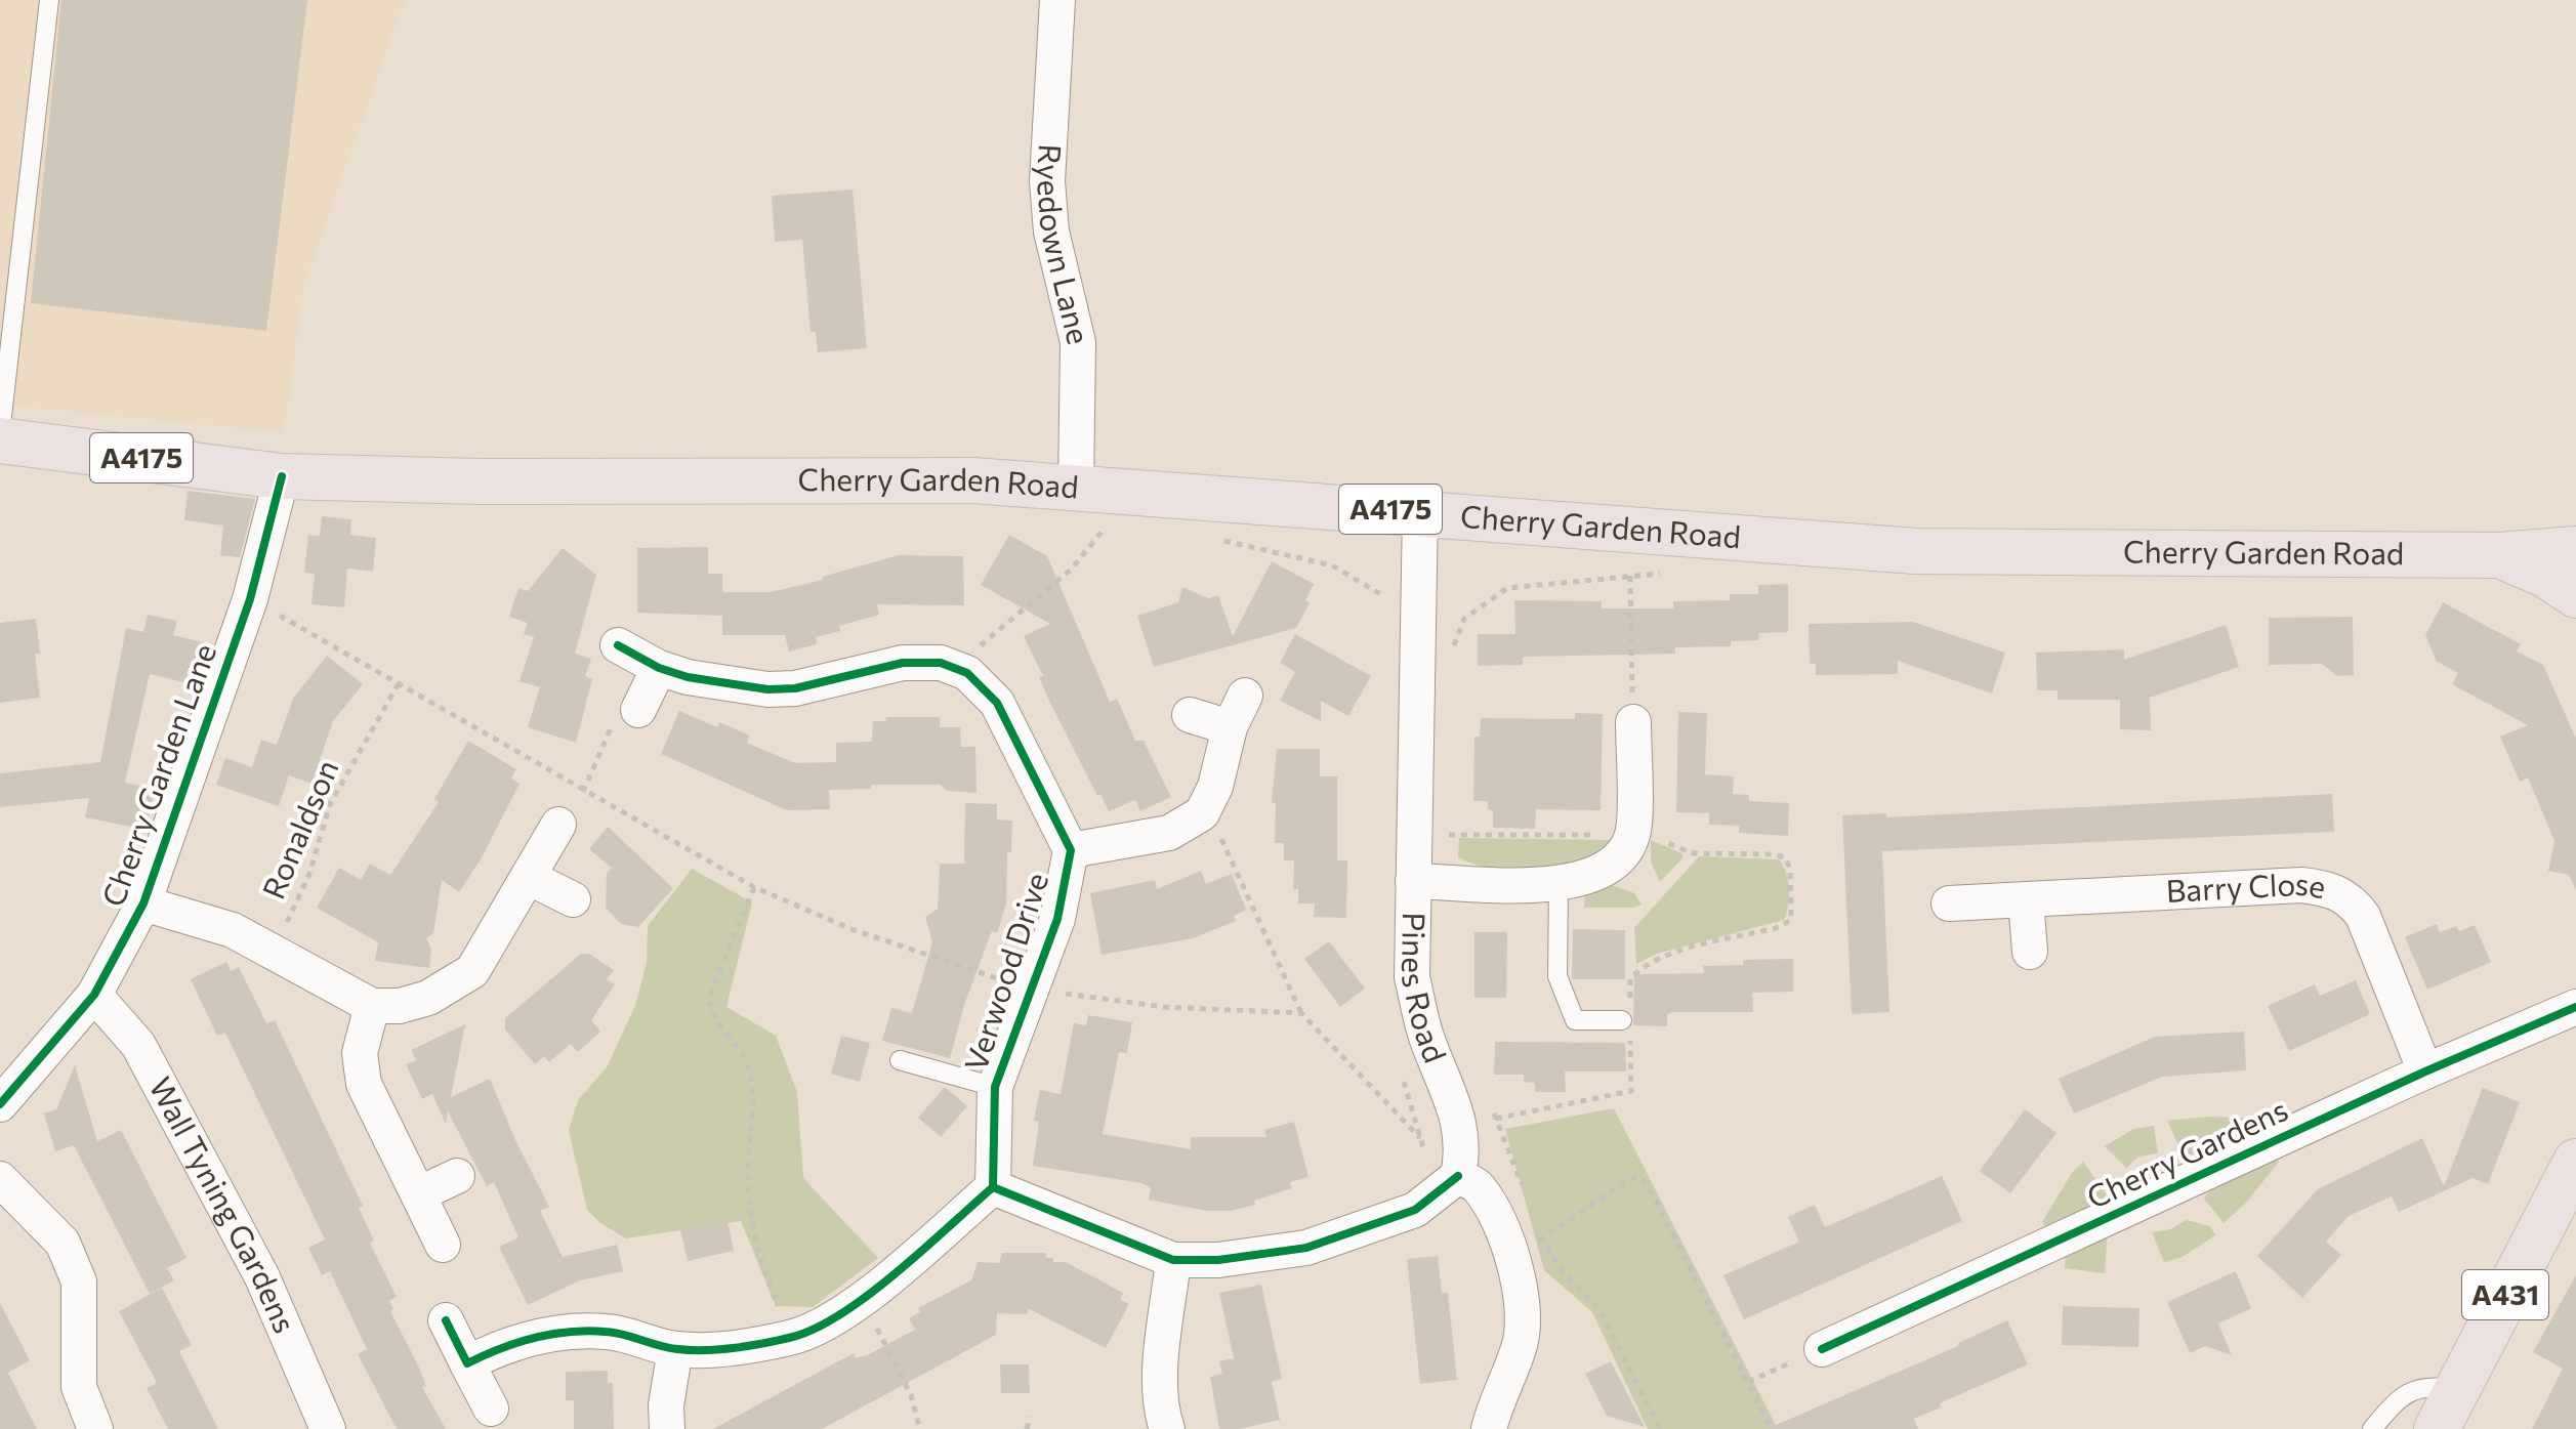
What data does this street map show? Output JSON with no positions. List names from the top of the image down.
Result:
{
  "streets": {
    "main road": ["A4175", "Cherry Garden Road", "A431"],
    "street": [
      "Ryedown Lane",
      "Cherry Garden Lane",
      "Barry Close",
      "Verwood Drive",
      "Pines Road",
      "Cherry Gardens",
      "Wall Tyning Gardens"
    ],
    "path": ["Ronaldson"]
  },
  "crossings": [
    ["Ryedown Lane", "Cherry Garden Road"],
    ["A4175", "Cherry Garden Road"],
    ["A4175", "Cherry Garden Lane"],
    ["Cherry Garden Road", "Cherry Garden Lane"],
    ["Cherry Garden Road", "Pines Road"],
    ["Cherry Garden Lane", "Wall Tyning Gardens"],
    ["Barry Close", "Cherry Gardens"]
  ]
}
